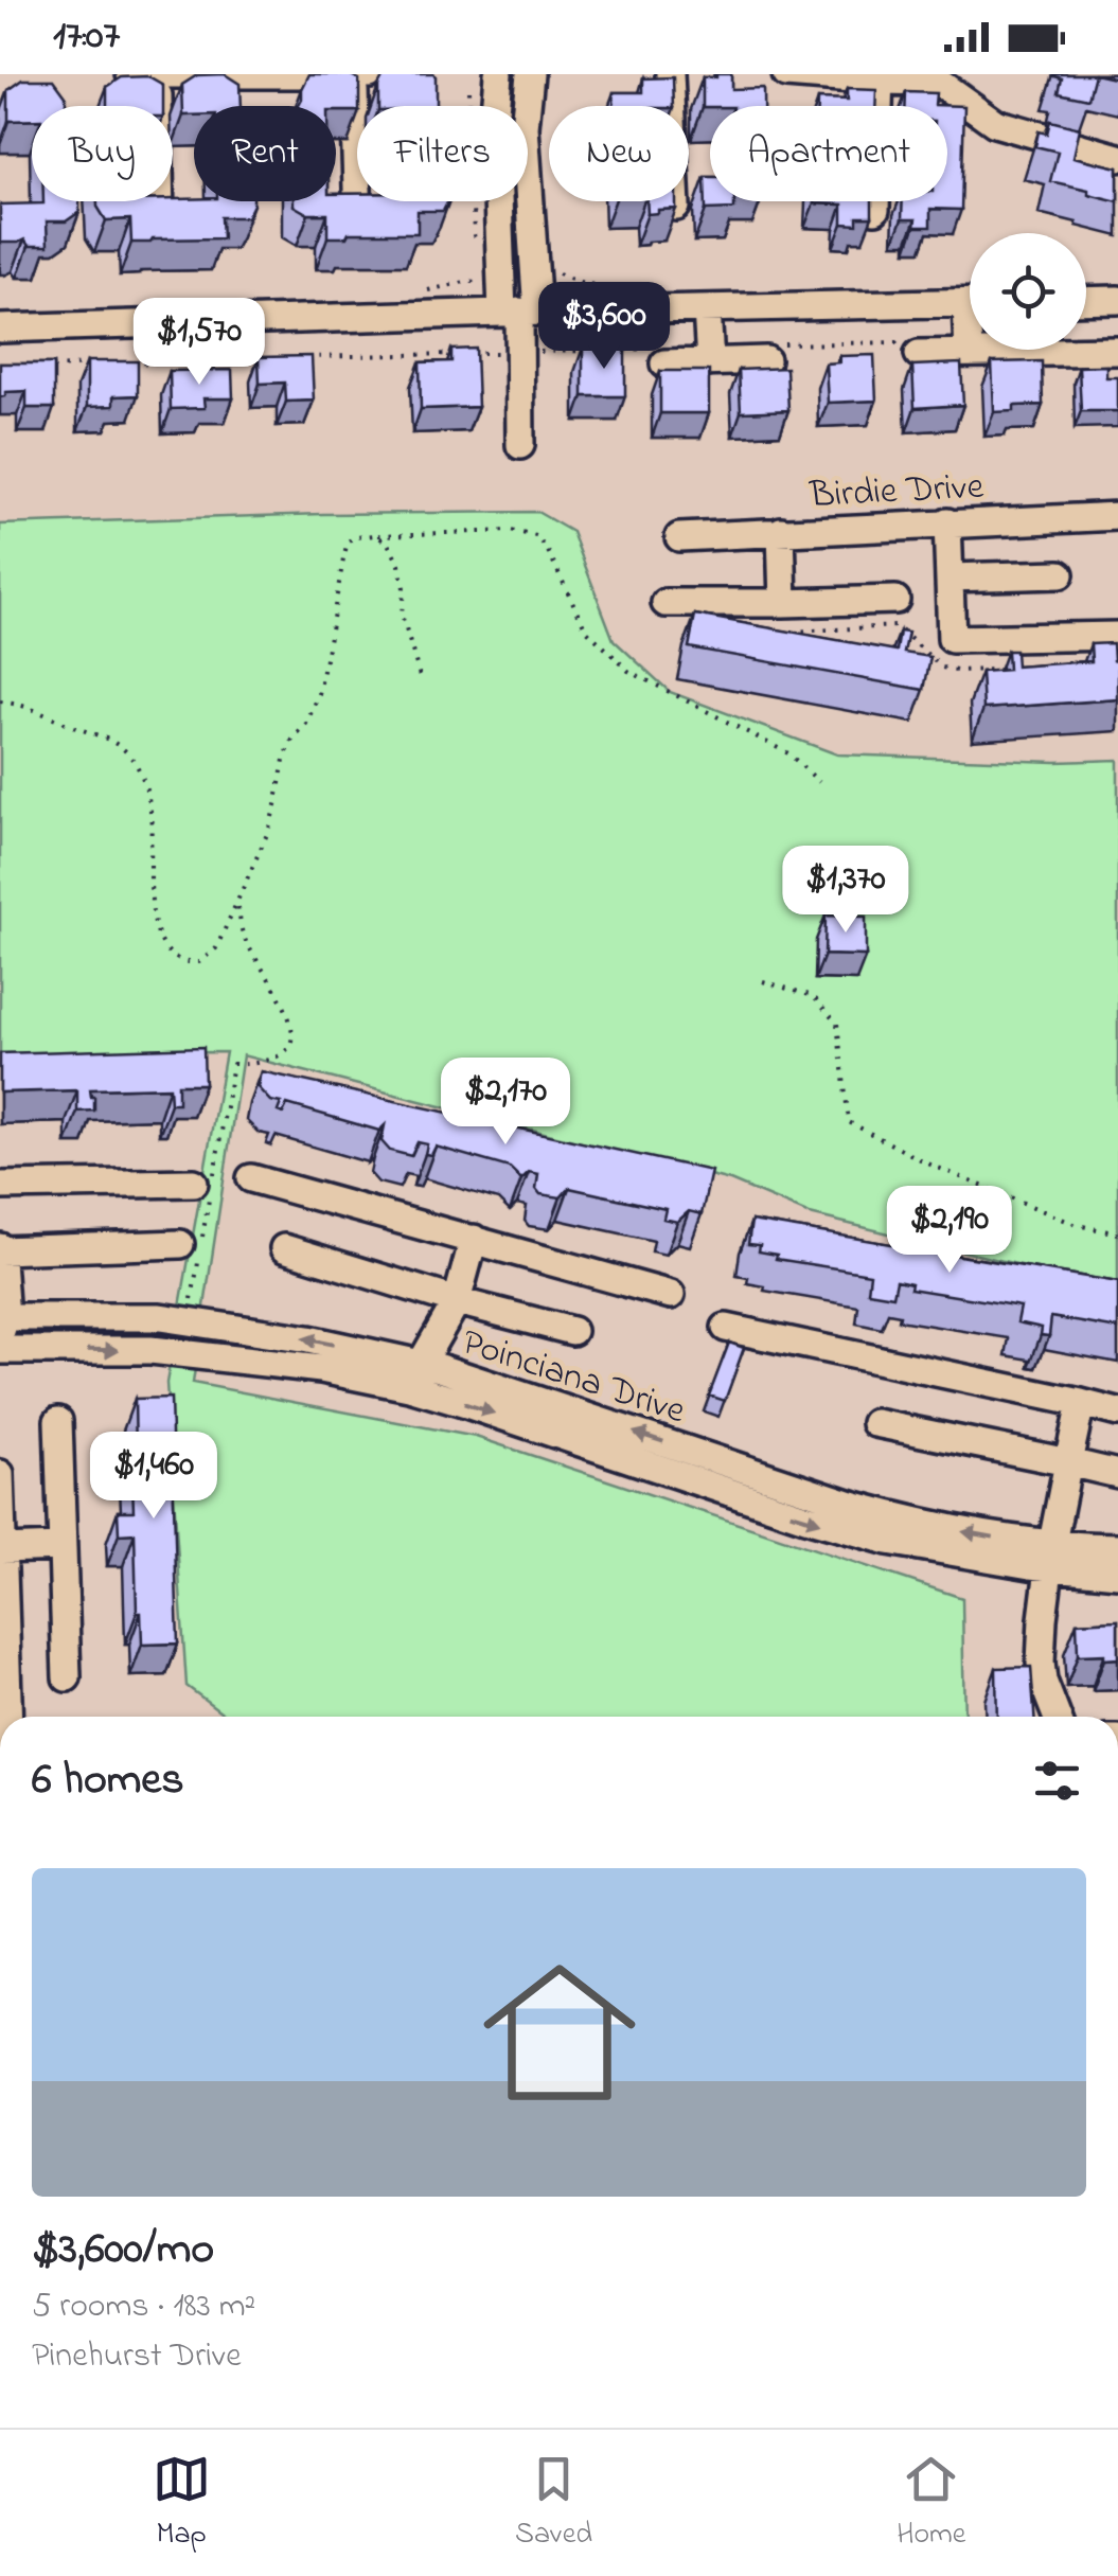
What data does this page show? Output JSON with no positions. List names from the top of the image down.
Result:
{
  "streets": {
    "street": ["Birdie Drive", "Poinciana Drive"]
  },
  "page": {
    "status": "17:07",
    "chip": [
      "Buy",
      "Rent",
      "Filters",
      "New",
      "Apartment"
    ],
    "price": [
      "$3,600",
      "$1,570",
      "$1,370",
      "$2,170",
      "$2,190",
      "$1,460"
    ],
    "heading": "6 homes",
    "list": [
      {
        "name": "$3,600/mo",
        "note": "5 rooms · 183 m² · Pinehurst Drive"
      }
    ],
    "tabs": ["Map", "Saved", "Home"]
  }
}
